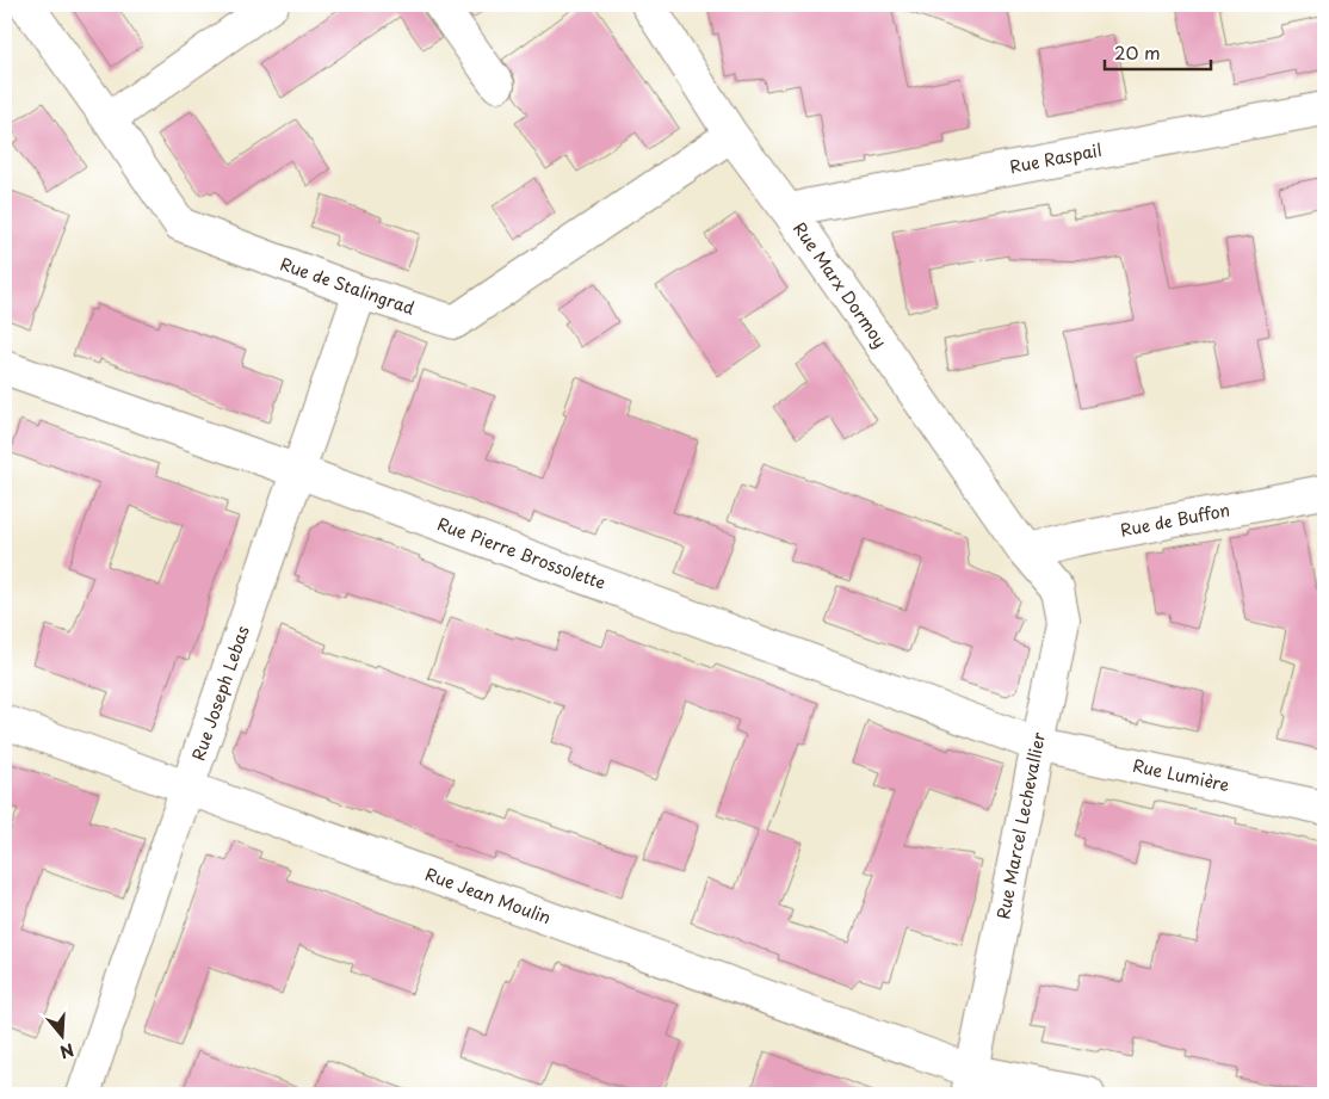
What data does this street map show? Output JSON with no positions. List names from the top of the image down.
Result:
{
  "streets": {
    "street": [
      "Rue Raspail",
      "Rue Marx Dormoy",
      "Rue de Stalingrad",
      "Rue de Buffon",
      "Rue Pierre Brossolette",
      "Rue Joseph Lebas",
      "Rue Lumière",
      "Rue Marcel Lechevallier",
      "Rue Jean Moulin"
    ]
  },
  "crossings": [
    ["Rue Raspail", "Rue Marx Dormoy"],
    ["Rue Marx Dormoy", "Rue de Stalingrad"],
    ["Rue Marx Dormoy", "Rue de Buffon"],
    ["Rue Marx Dormoy", "Rue Marcel Lechevallier"],
    ["Rue de Stalingrad", "Rue Joseph Lebas"],
    ["Rue de Buffon", "Rue Marcel Lechevallier"],
    ["Rue Pierre Brossolette", "Rue Joseph Lebas"],
    ["Rue Pierre Brossolette", "Rue Lumière"],
    ["Rue Pierre Brossolette", "Rue Marcel Lechevallier"],
    ["Rue Joseph Lebas", "Rue Jean Moulin"],
    ["Rue Lumière", "Rue Marcel Lechevallier"],
    ["Rue Marcel Lechevallier", "Rue Jean Moulin"]
  ],
  "scale_bar": "20 m",
  "north": "bottom"
}
